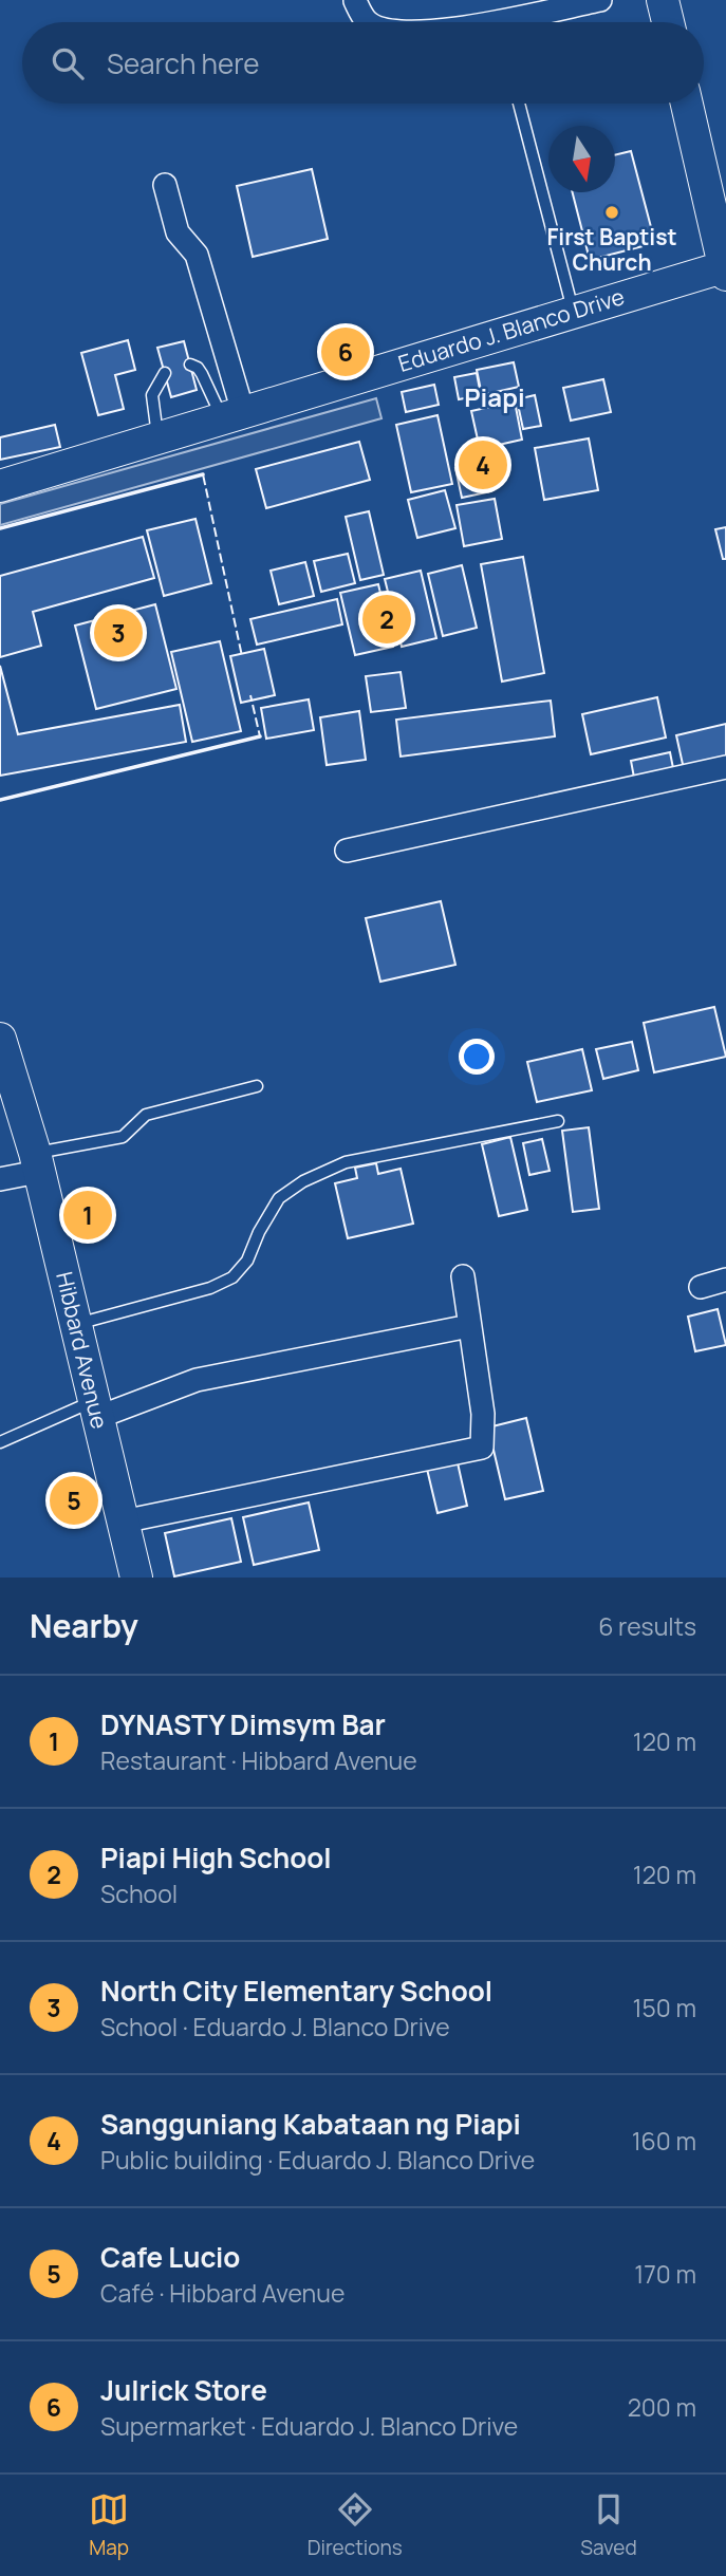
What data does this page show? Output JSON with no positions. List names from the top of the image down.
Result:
{
  "streets": {
    "main road": ["Eduardo J. Blanco Drive", "Hibbard Avenue"]
  },
  "districts": ["Piapi"],
  "places": ["First Baptist Church"],
  "north": "bottom",
  "page": {
    "search": "Search here",
    "pins": [
      "6",
      "4",
      "2",
      "3",
      "1",
      "5"
    ],
    "heading": ["Nearby", "6 results"],
    "list": [
      {
        "mark": "1",
        "name": "DYNASTY Dimsym Bar",
        "note": "Restaurant · Hibbard Avenue",
        "value": "120 m"
      },
      {
        "mark": "2",
        "name": "Piapi High School",
        "note": "School",
        "value": "120 m"
      },
      {
        "mark": "3",
        "name": "North City Elementary School",
        "note": "School · Eduardo J. Blanco Drive",
        "value": "150 m"
      },
      {
        "mark": "4",
        "name": "Sangguniang Kabataan ng Piapi",
        "note": "Public building · Eduardo J. Blanco Drive",
        "value": "160 m"
      },
      {
        "mark": "5",
        "name": "Cafe Lucio",
        "note": "Café · Hibbard Avenue",
        "value": "170 m"
      },
      {
        "mark": "6",
        "name": "Julrick Store",
        "note": "Supermarket · Eduardo J. Blanco Drive",
        "value": "200 m"
      }
    ],
    "nav": ["Map", "Directions", "Saved"]
  }
}
